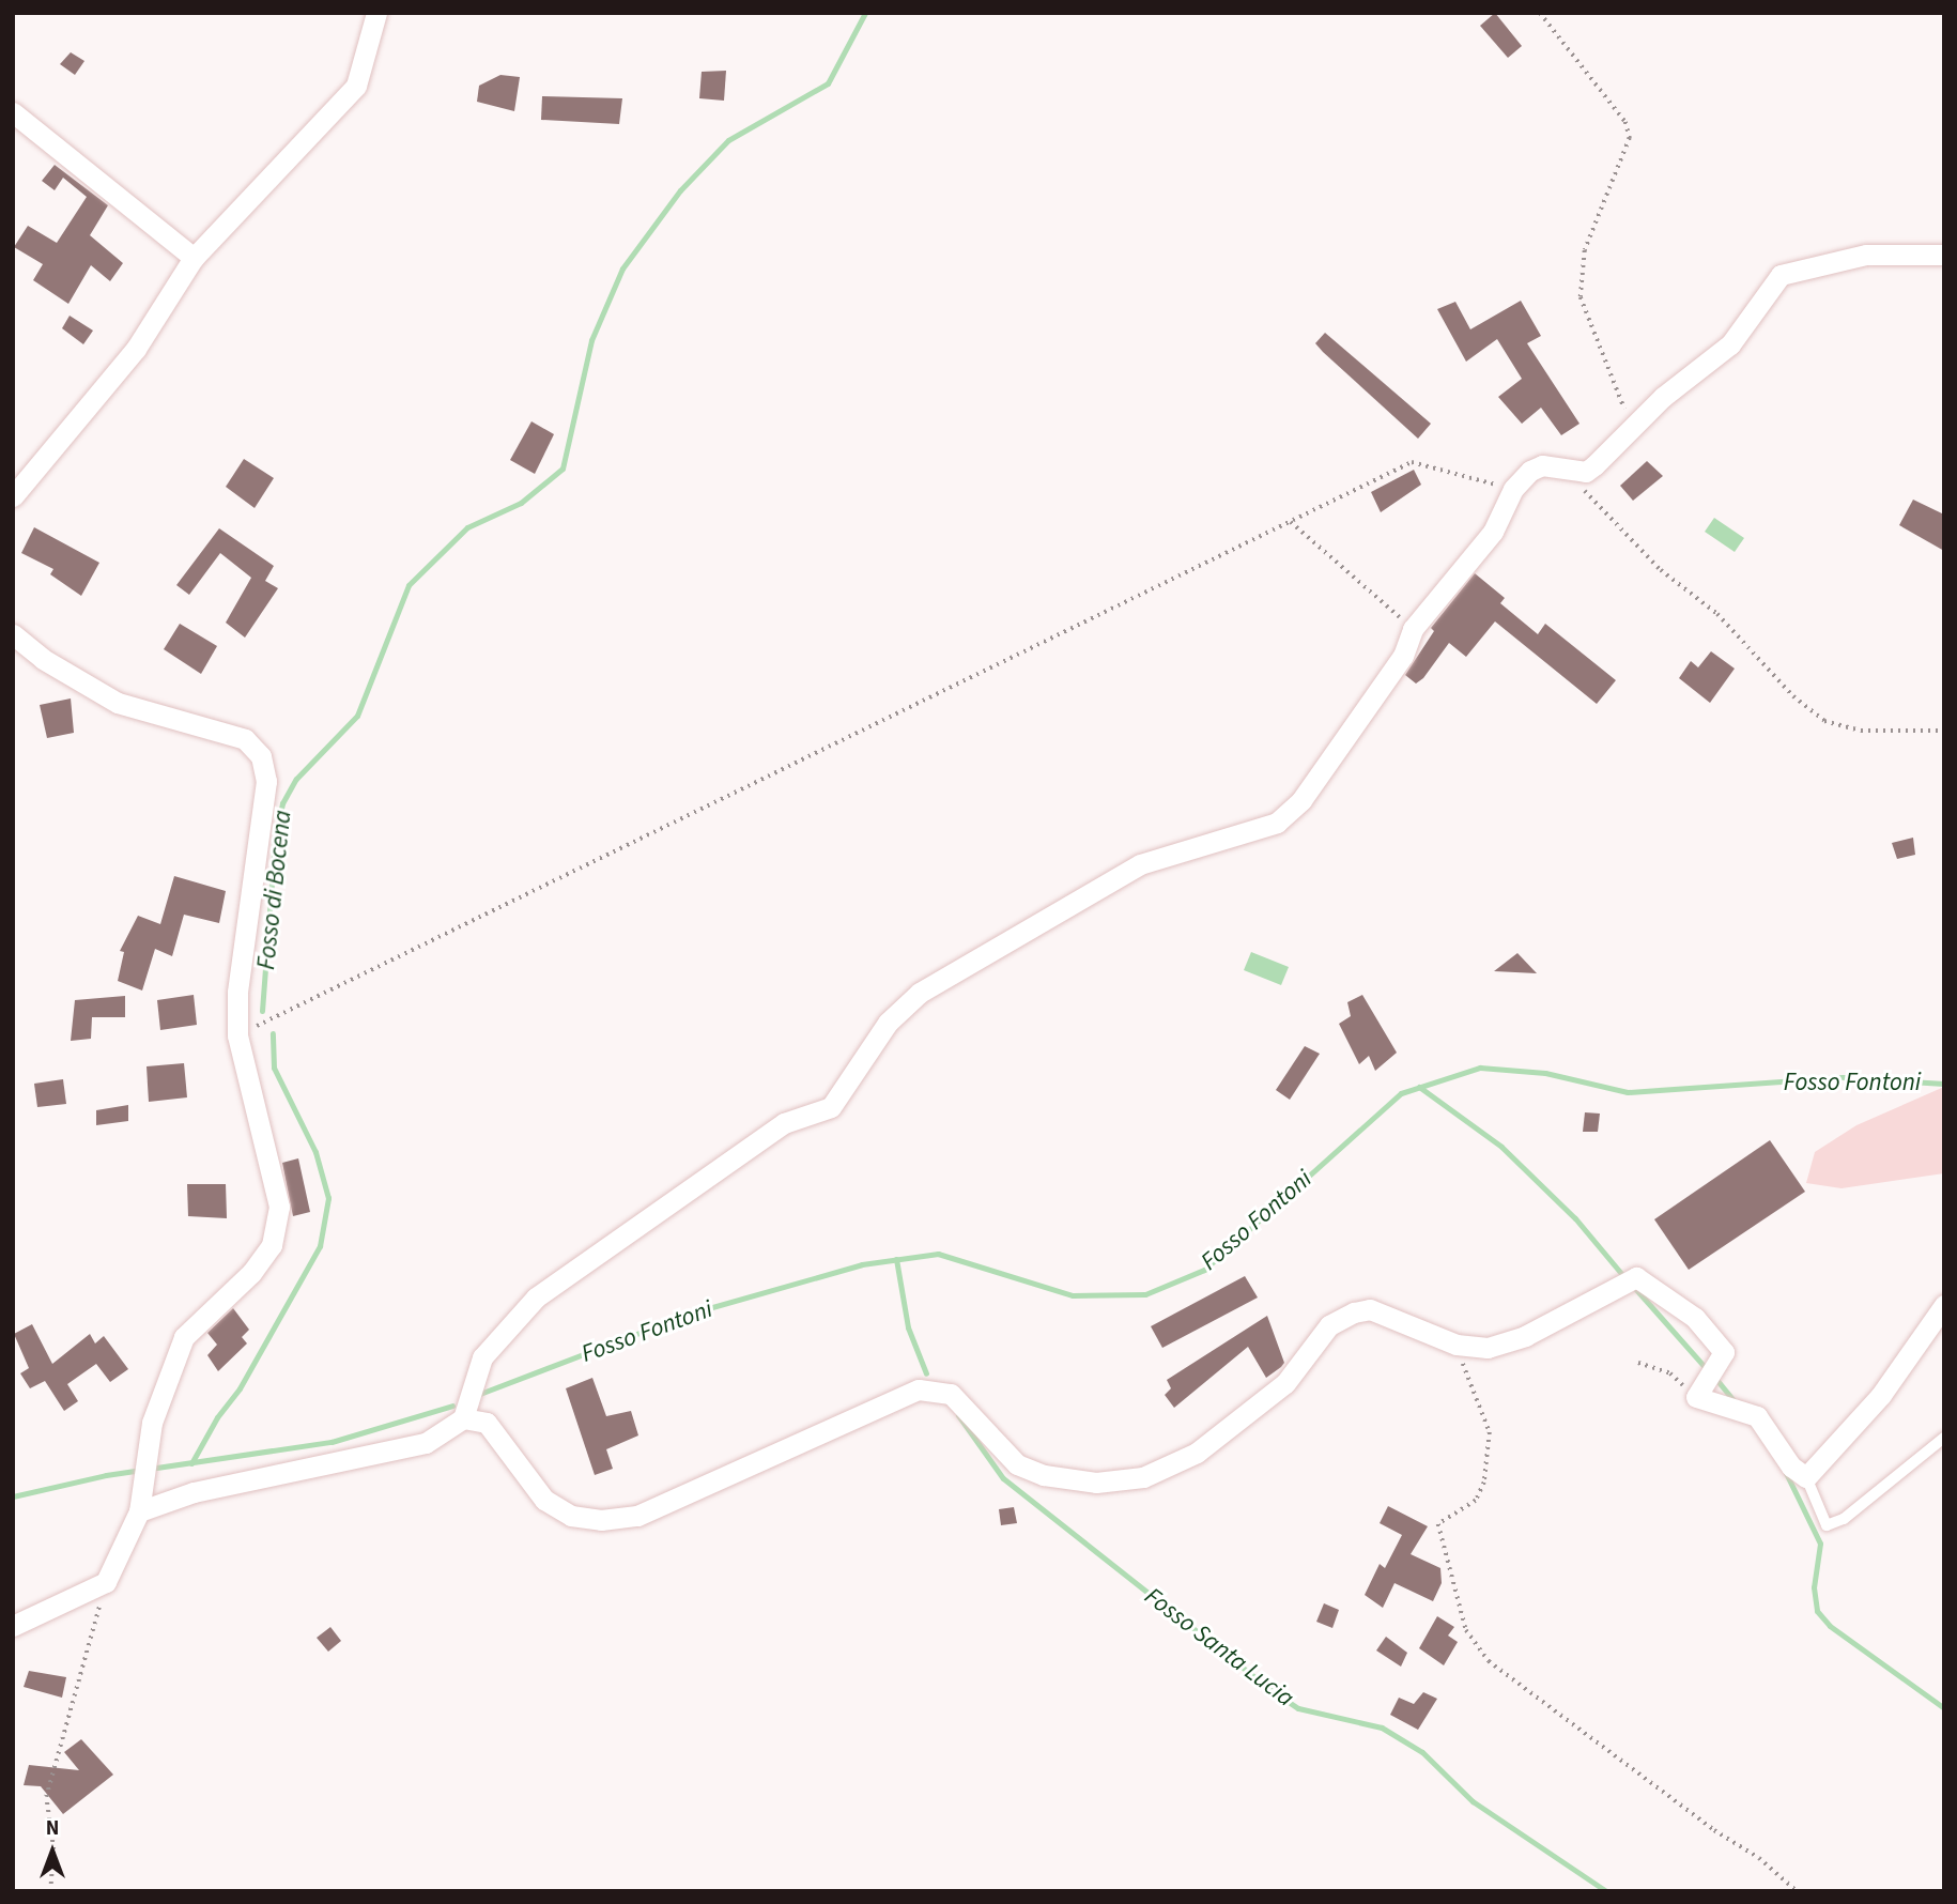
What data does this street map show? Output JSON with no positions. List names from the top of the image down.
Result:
{
  "water": ["Fosso di Bocena", "Fosso Fontoni", "Fosso Santa Lucia"],
  "north": "top"
}
